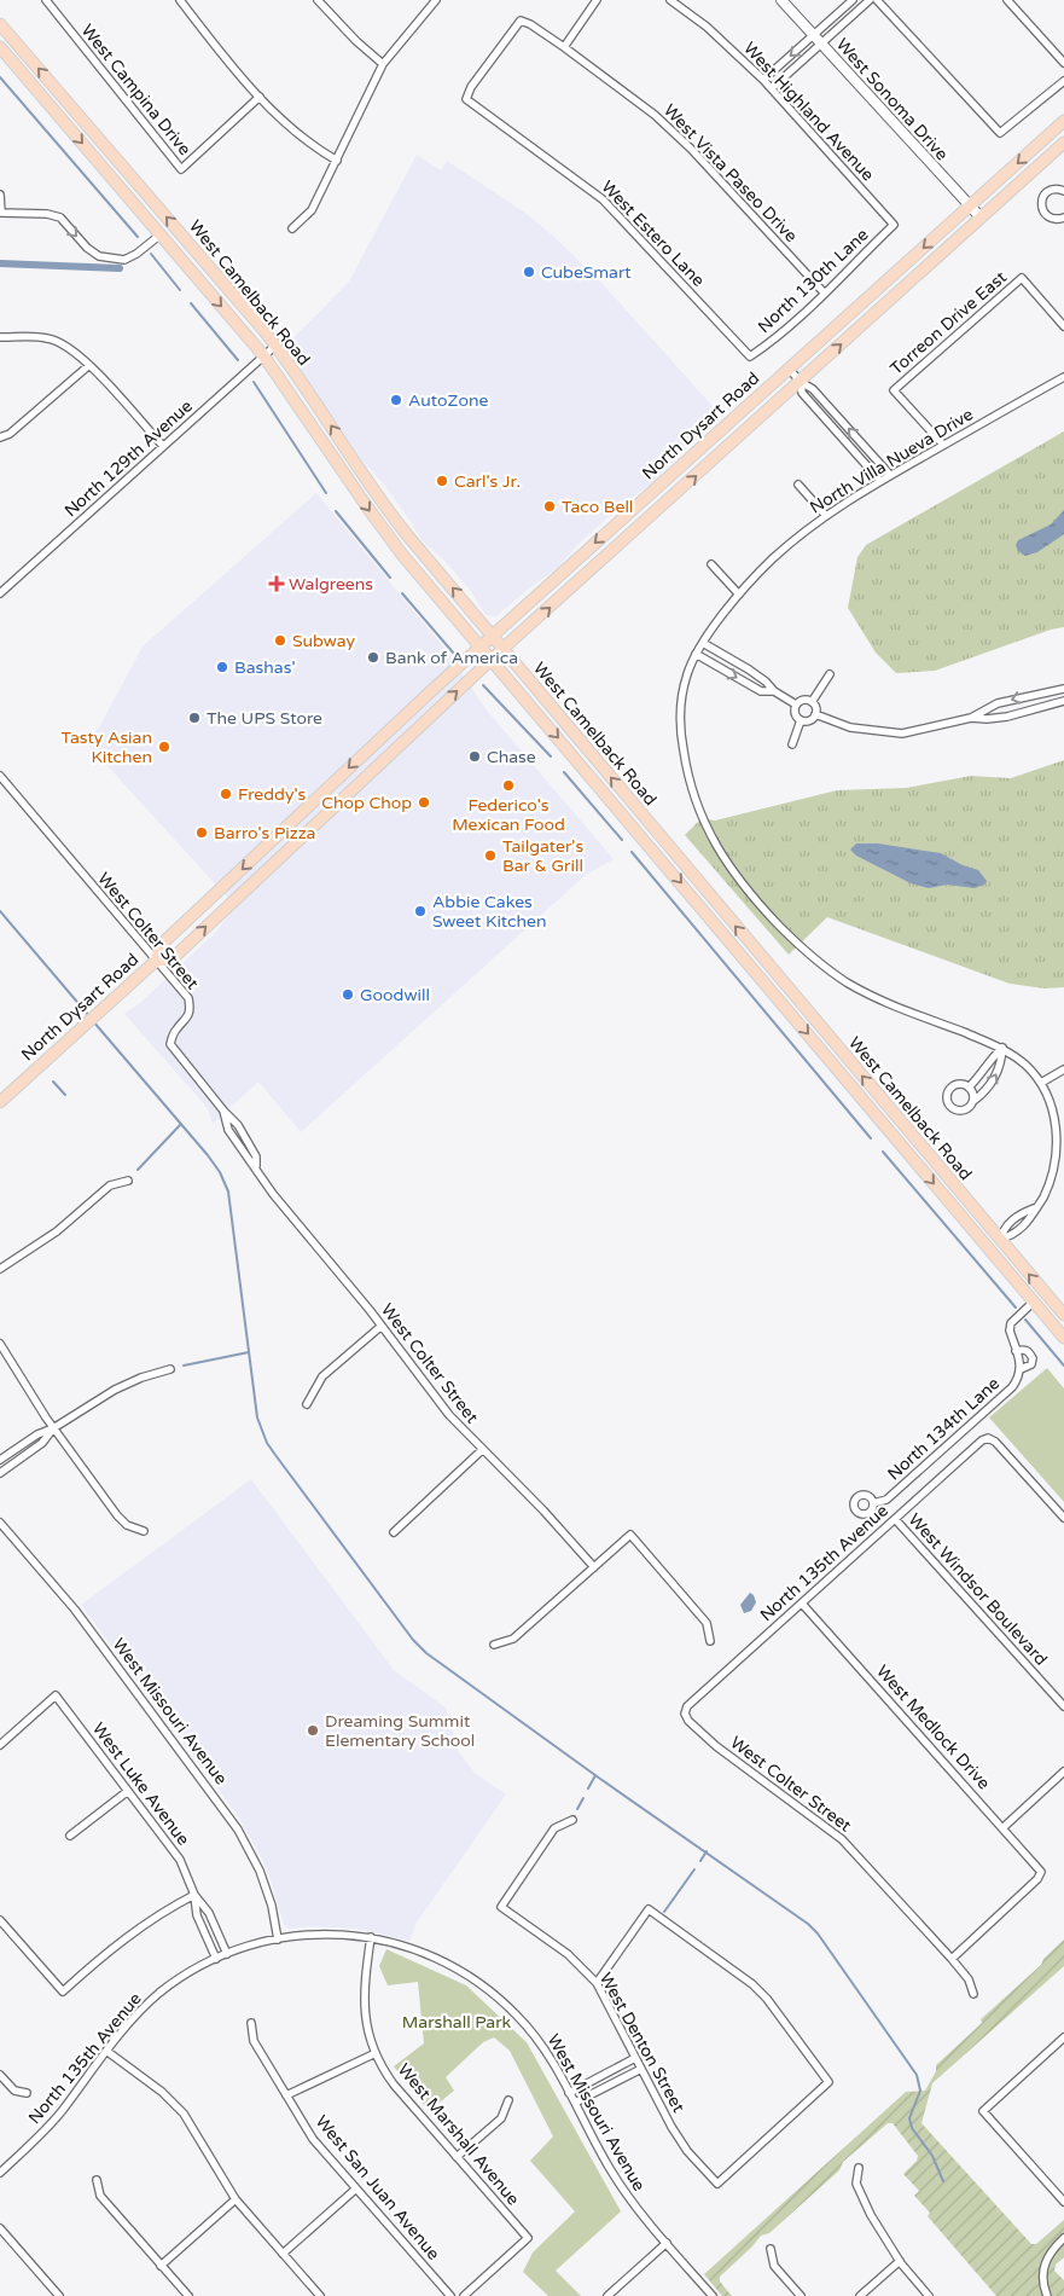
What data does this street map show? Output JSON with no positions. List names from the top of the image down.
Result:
{
  "streets": {
    "main road": ["West Camelback Road", "North Dysart Road"],
    "street": [
      "West Campina Drive",
      "West Sonoma Drive",
      "West Highland Avenue",
      "West Vista Paseo Drive",
      "West Estero Lane",
      "North 130th Lane",
      "Torreon Drive East",
      "North 129th Avenue",
      "North Villa Nueva Drive",
      "West Colter Street",
      "North 134th Lane",
      "North 135th Avenue",
      "West Windsor Boulevard",
      "West Missouri Avenue",
      "West Medlock Drive",
      "West Luke Avenue",
      "West Denton Street",
      "West Marshall Avenue",
      "West San Juan Avenue"
    ]
  },
  "crossings": [
    ["West Sonoma Drive", "North Dysart Road"],
    ["West Highland Avenue", "North 130th Lane"],
    ["West Vista Paseo Drive", "West Estero Lane"],
    ["West Vista Paseo Drive", "North 130th Lane"],
    ["West Estero Lane", "North 130th Lane"],
    ["West Camelback Road", "North Dysart Road"],
    ["West Camelback Road", "North 129th Avenue"],
    ["West Camelback Road", "North Villa Nueva Drive"],
    ["West Camelback Road", "North 134th Lane"],
    ["Torreon Drive East", "North Villa Nueva Drive"],
    ["North Dysart Road", "West Colter Street"],
    ["West Colter Street", "North 135th Avenue"],
    ["West Colter Street", "West Medlock Drive"],
    ["North 135th Avenue", "West Windsor Boulevard"],
    ["North 135th Avenue", "West Missouri Avenue"],
    ["North 135th Avenue", "West Medlock Drive"],
    ["North 135th Avenue", "West Luke Avenue"],
    ["North 135th Avenue", "West Marshall Avenue"],
    ["West Missouri Avenue", "West Marshall Avenue"]
  ],
  "parks": ["Marshall Park"],
  "places": {
    "other": [
      "CubeSmart",
      "AutoZone",
      "Carl's Jr.",
      "Taco Bell",
      "Subway",
      "Bank of America",
      "Bashas'",
      "The UPS Store",
      "Tasty Asian Kitchen",
      "Chase",
      "Federico's Mexican Food",
      "Freddy's",
      "Chop Chop",
      "Barro's Pizza",
      "Tailgater's Bar & Grill",
      "Abbie Cakes Sweet Kitchen",
      "Goodwill",
      "Dreaming Summit Elementary School"
    ],
    "health": ["Walgreens"]
  }
}
